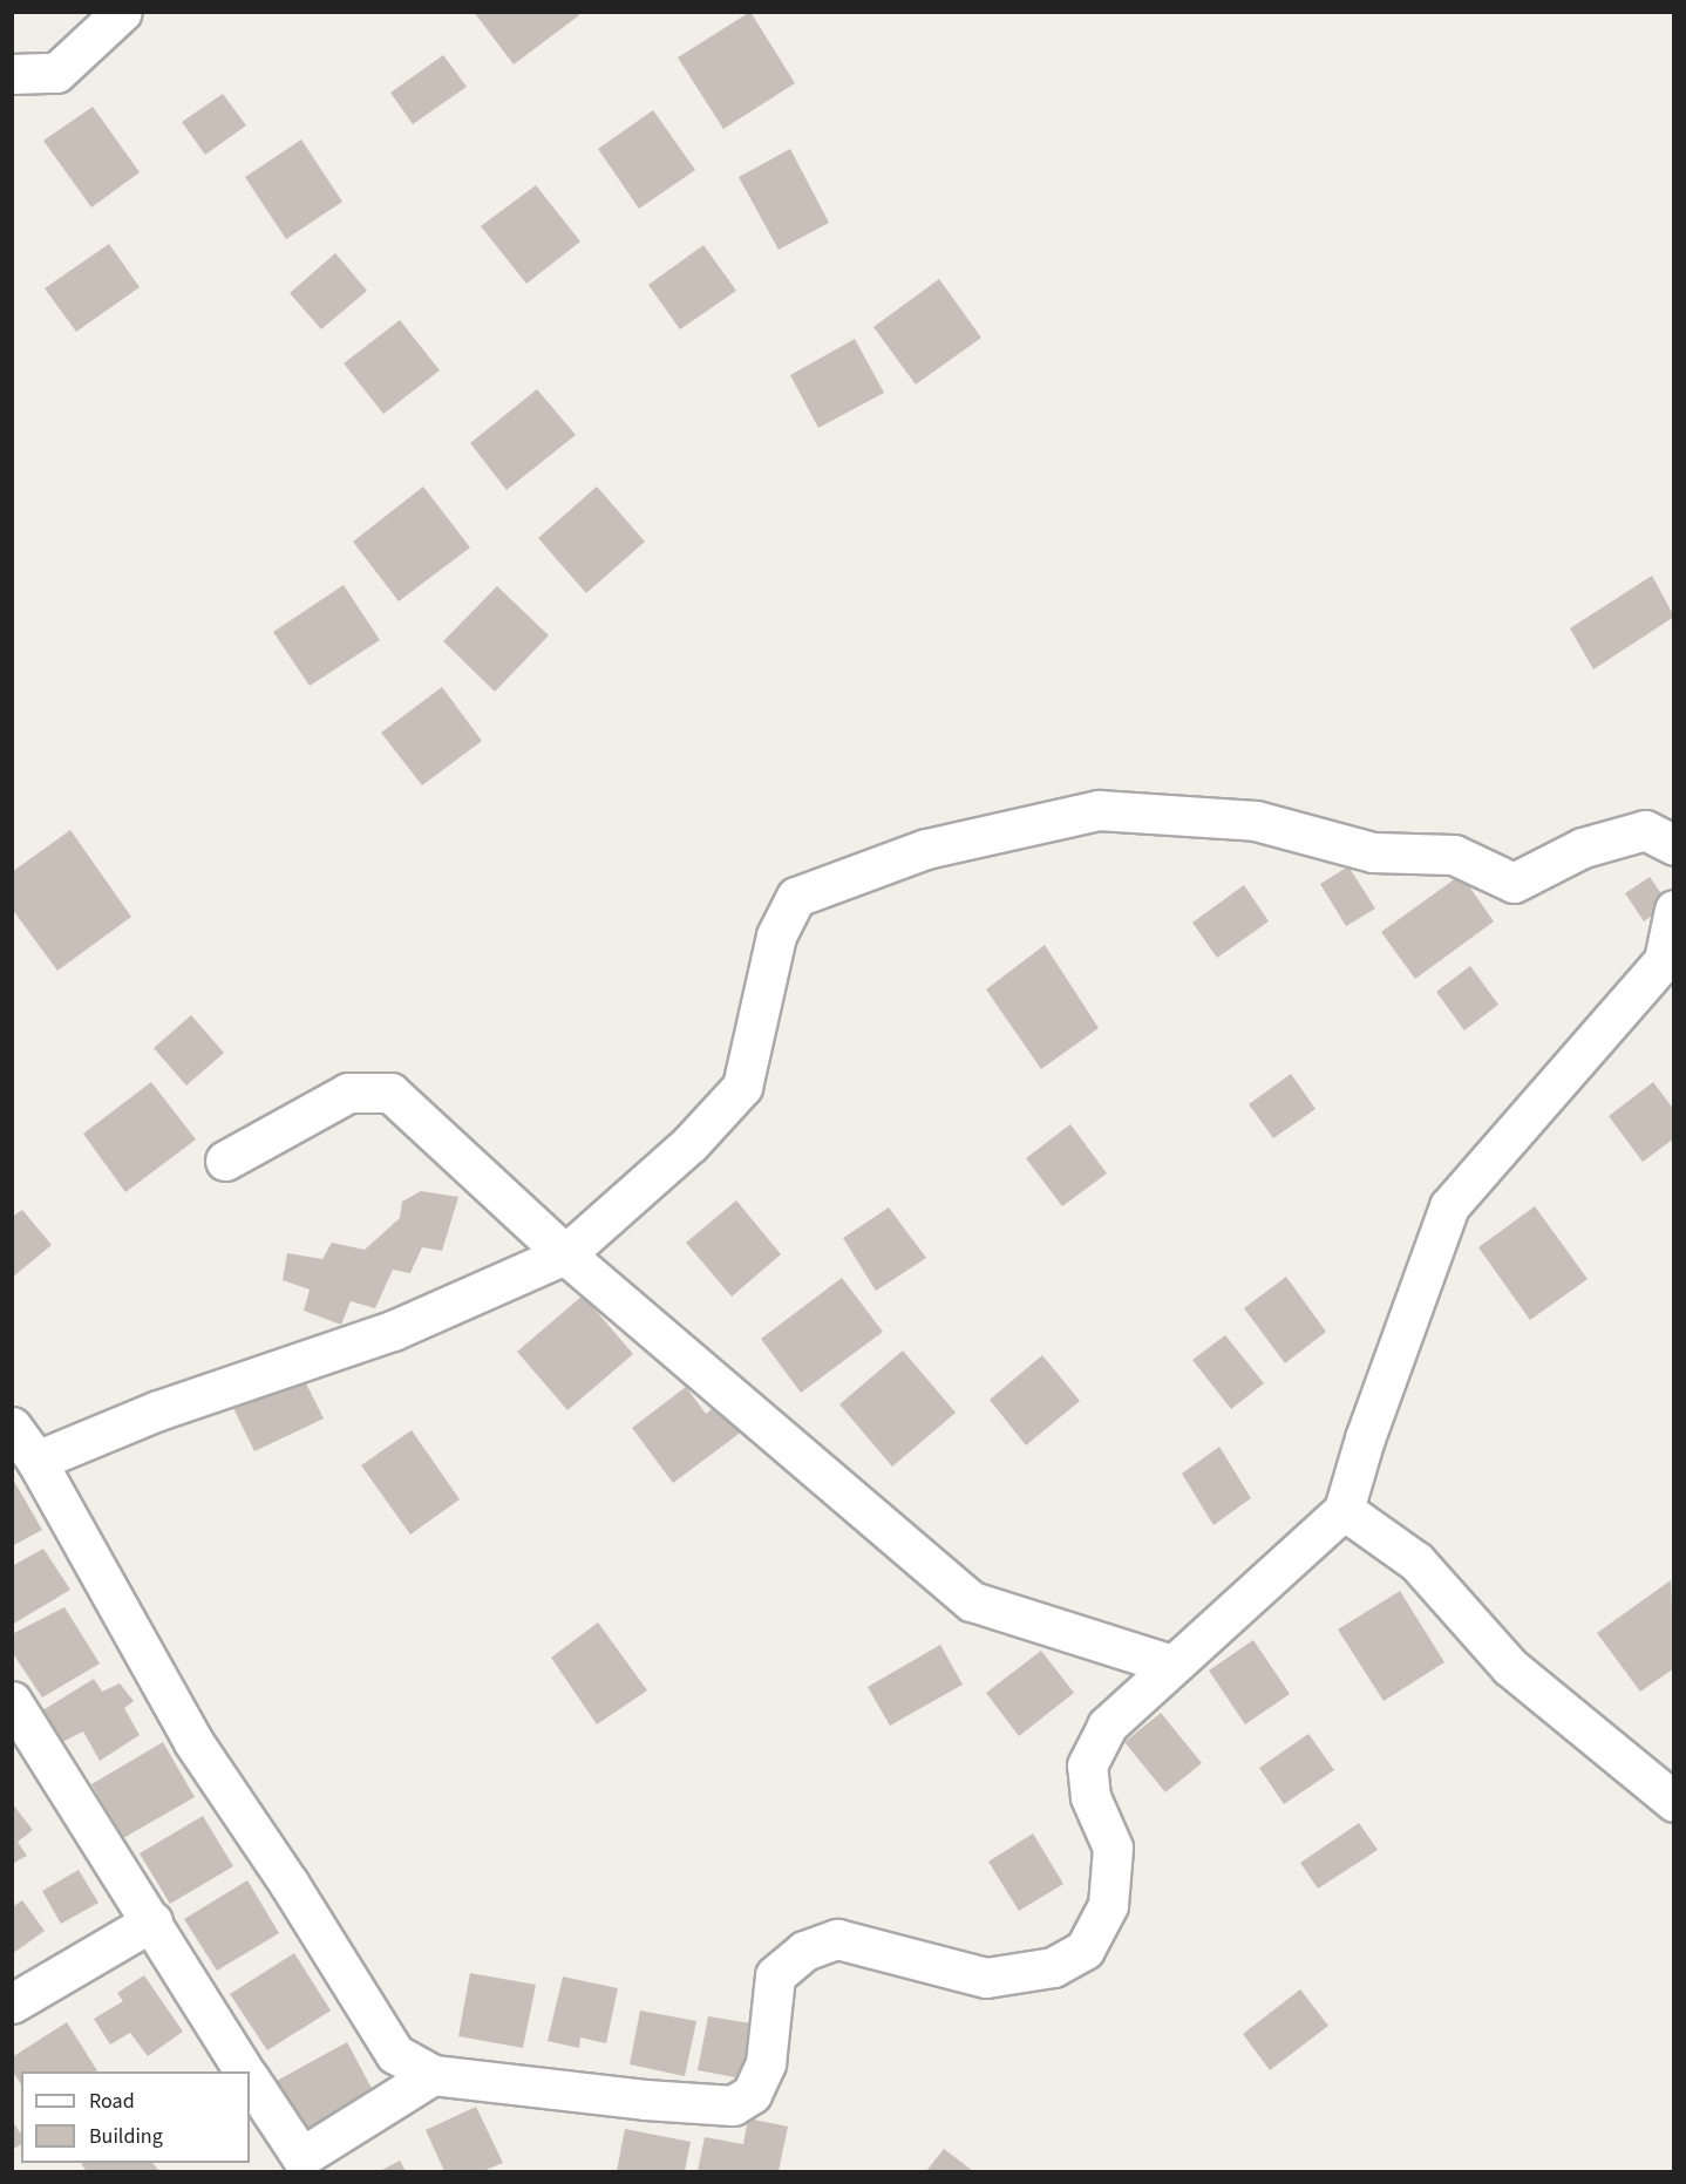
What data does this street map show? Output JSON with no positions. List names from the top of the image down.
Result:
{
  "legend": ["Road", "Building"]
}
